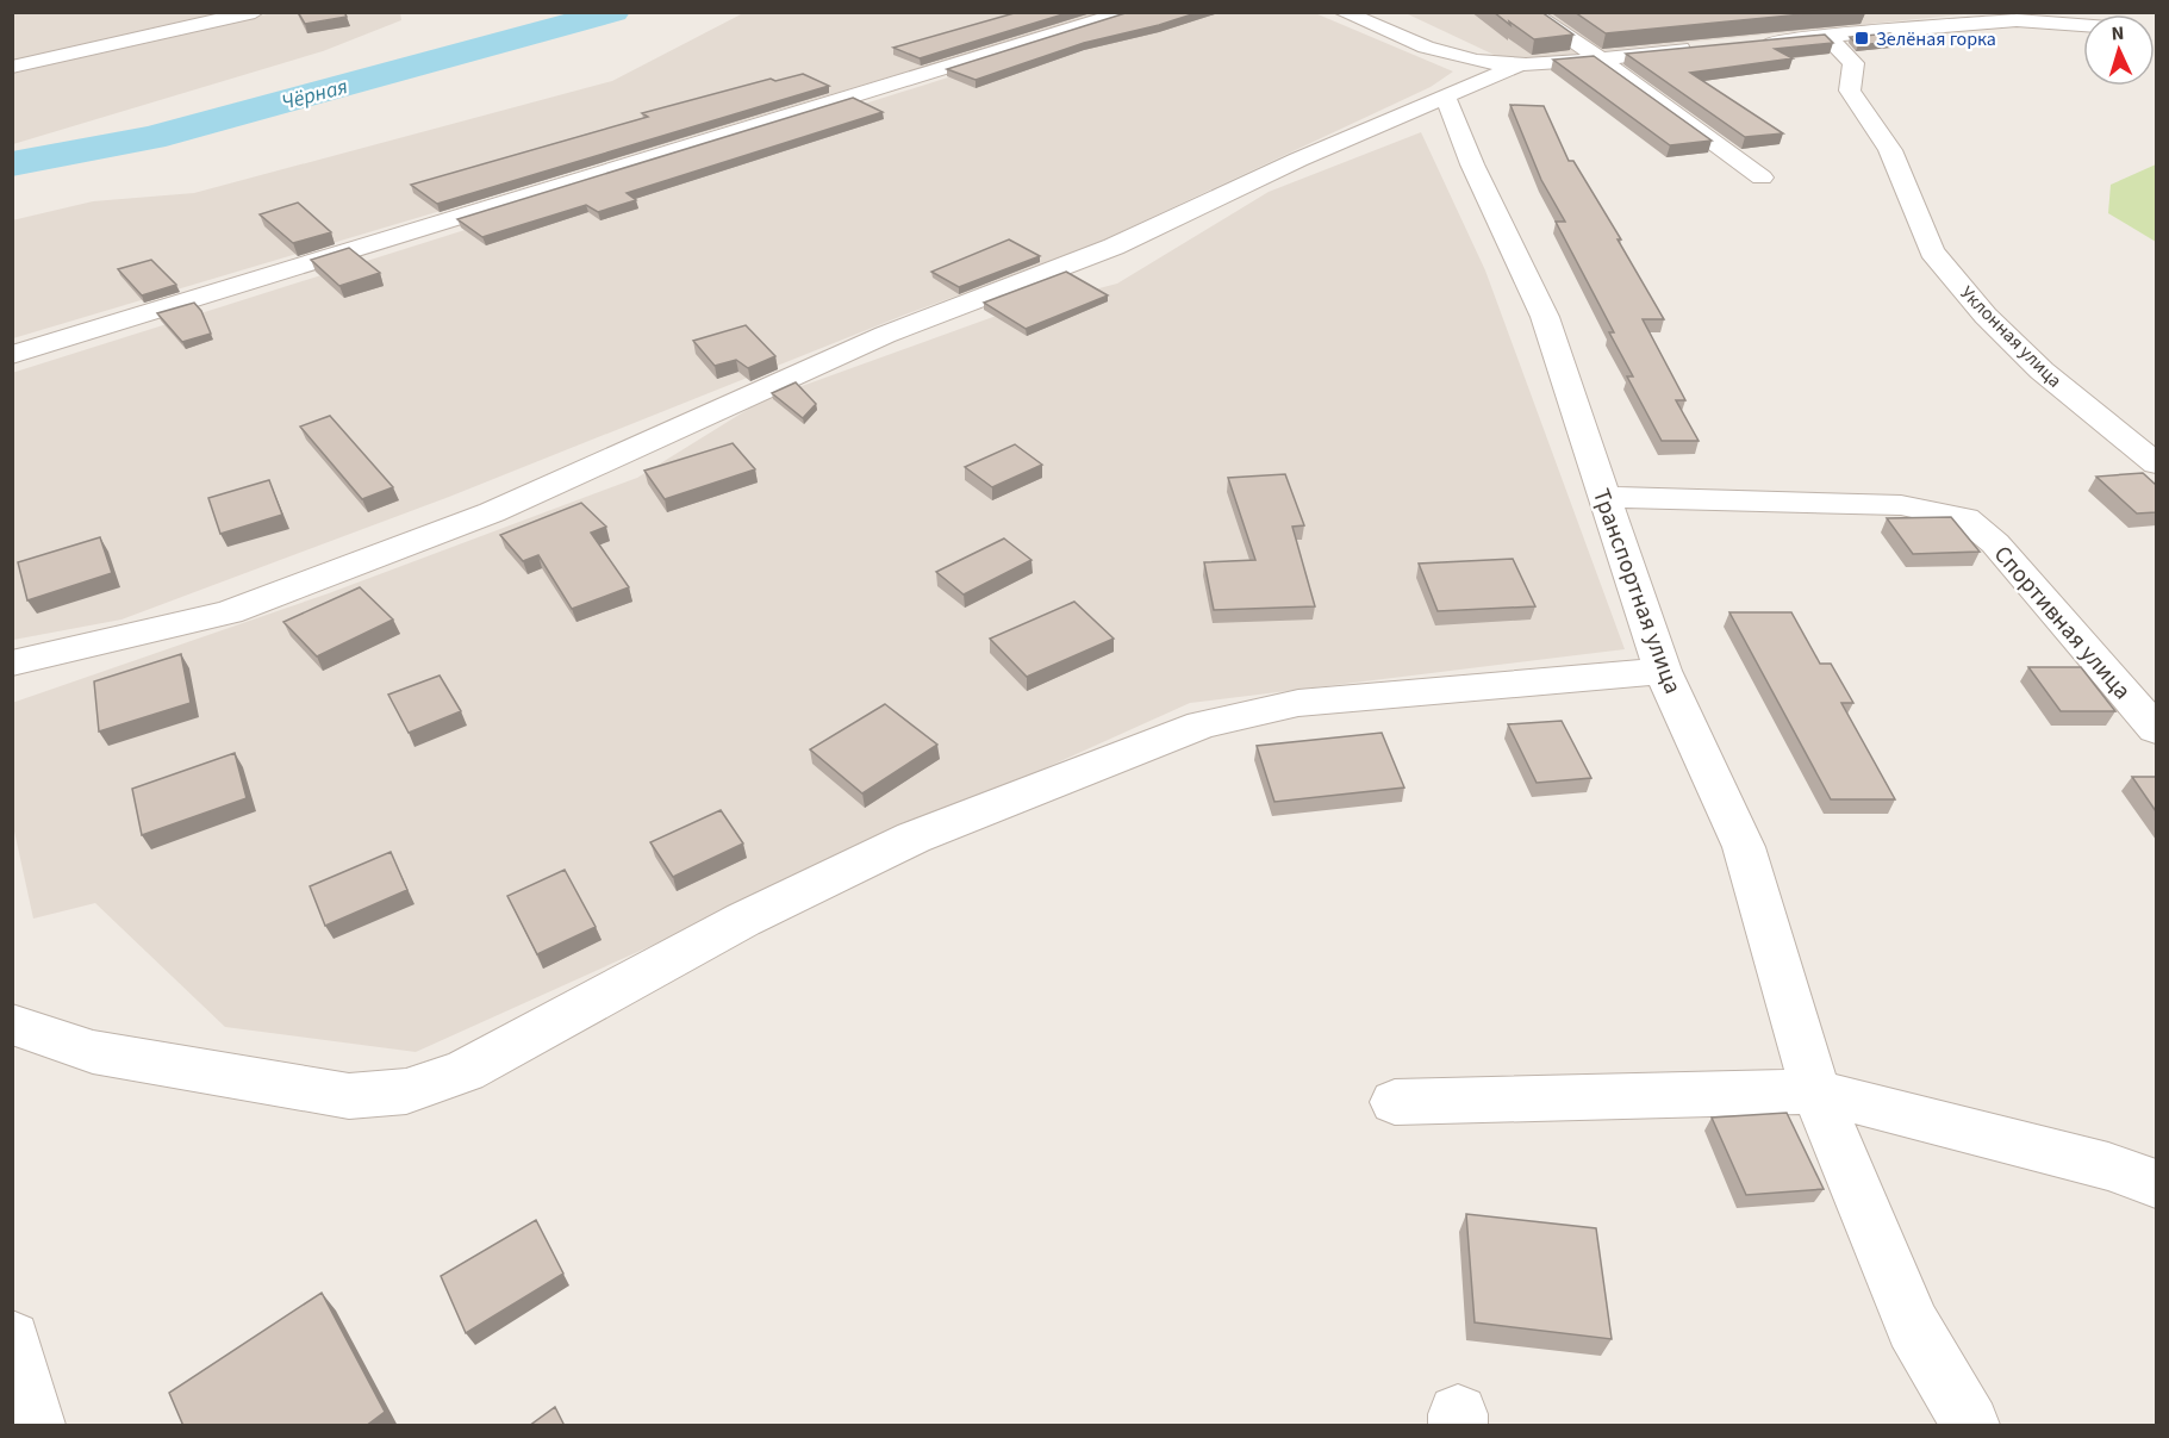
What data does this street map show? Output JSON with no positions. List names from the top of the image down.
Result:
{
  "streets": {
    "street": ["Уклонная улица", "Транспортная улица", "Спортивная улица"]
  },
  "crossings": [
    ["Транспортная улица", "Спортивная улица"]
  ],
  "water": ["Чёрная"],
  "places": {
    "transit": ["Зелёная горка"]
  },
  "north": "top"
}
